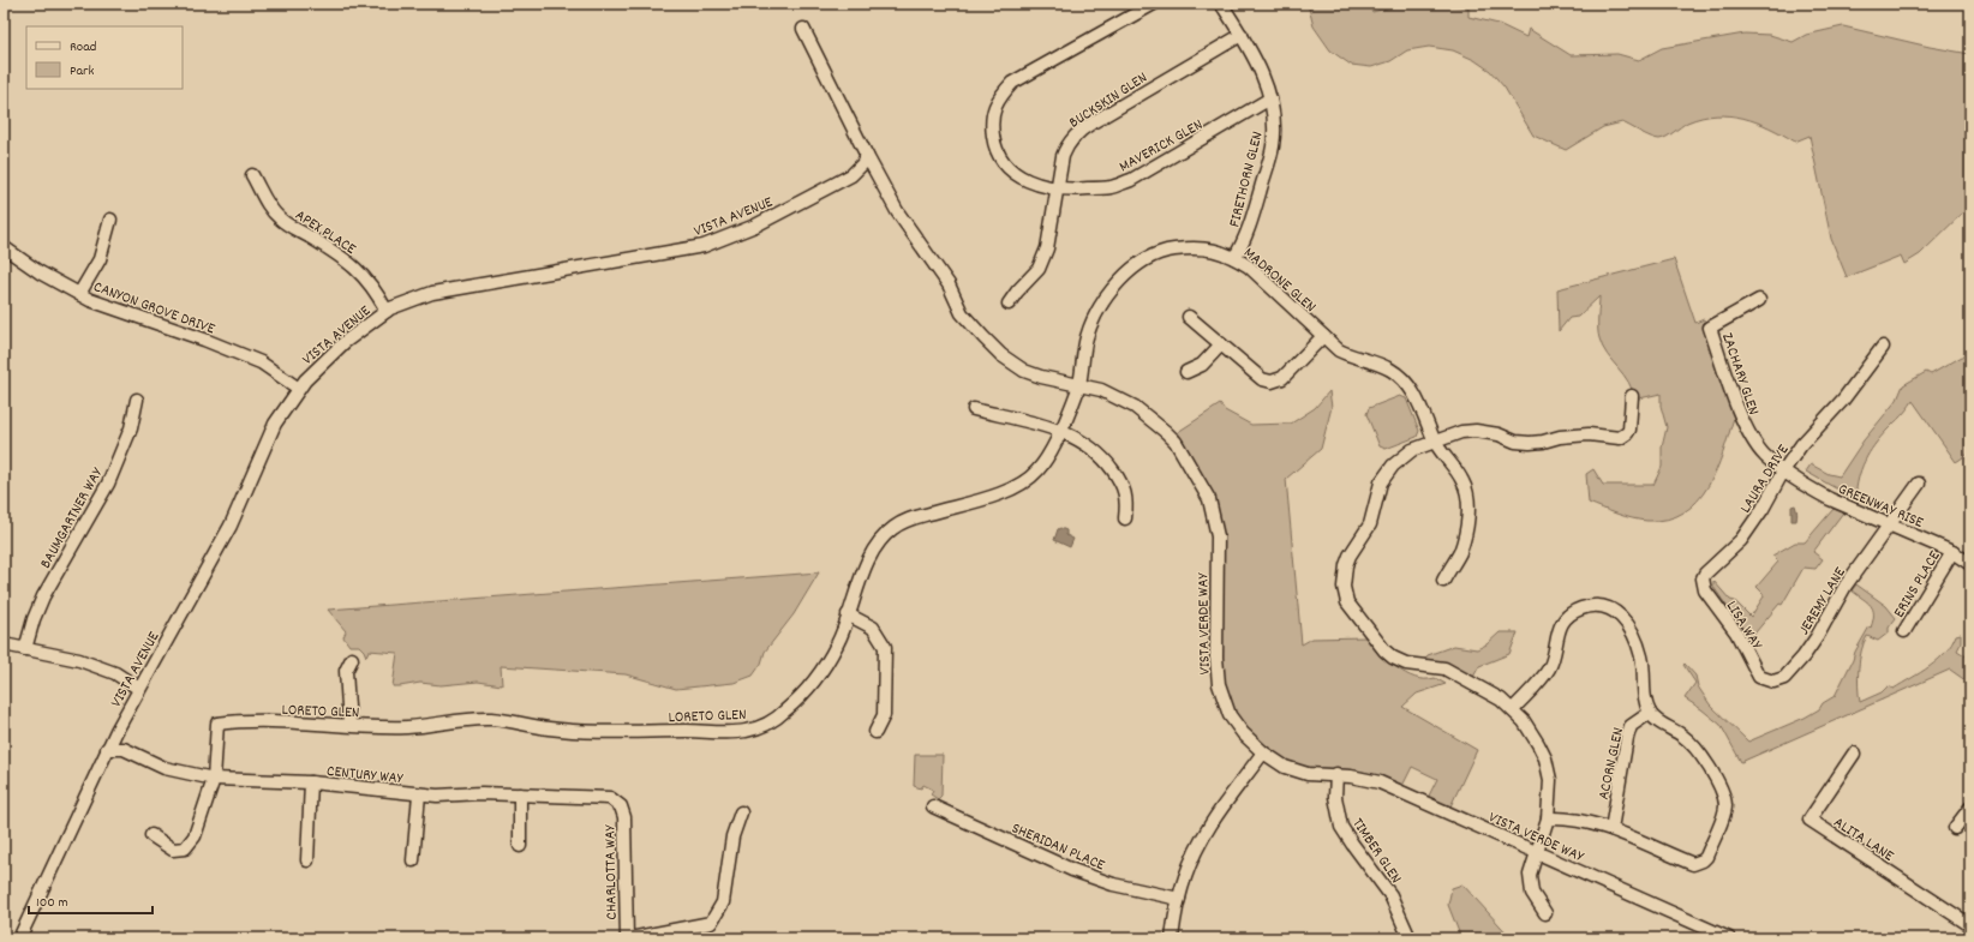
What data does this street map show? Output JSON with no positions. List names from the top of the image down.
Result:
{
  "streets": {
    "street": [
      "BUCKSKIN GLEN",
      "MAVERICK GLEN",
      "FIRETHORN GLEN",
      "VISTA AVENUE",
      "APEX PLACE",
      "MADRONE GLEN",
      "CANYON GROVE DRIVE",
      "ZACHARY GLEN",
      "LAURA DRIVE",
      "GREENWAY RISE",
      "BAUMGARTNER WAY",
      "ERINS PLACE",
      "JEREMY LANE",
      "VISTA VERDE WAY",
      "LISA WAY",
      "LORETO GLEN",
      "ACORN GLEN",
      "CENTURY WAY",
      "ALITA LANE",
      "SHERIDAN PLACE",
      "TIMBER GLEN",
      "CHARLOTTA WAY"
    ]
  },
  "crossings": [
    ["BUCKSKIN GLEN", "MAVERICK GLEN"],
    ["BUCKSKIN GLEN", "FIRETHORN GLEN"],
    ["MAVERICK GLEN", "FIRETHORN GLEN"],
    ["FIRETHORN GLEN", "MADRONE GLEN"],
    ["VISTA AVENUE", "APEX PLACE"],
    ["VISTA AVENUE", "CANYON GROVE DRIVE"],
    ["VISTA AVENUE", "VISTA VERDE WAY"],
    ["VISTA AVENUE", "CENTURY WAY"],
    ["MADRONE GLEN", "VISTA VERDE WAY"],
    ["MADRONE GLEN", "LORETO GLEN"],
    ["ZACHARY GLEN", "LAURA DRIVE"],
    ["ZACHARY GLEN", "GREENWAY RISE"],
    ["LAURA DRIVE", "GREENWAY RISE"],
    ["LAURA DRIVE", "LISA WAY"],
    ["GREENWAY RISE", "ERINS PLACE"],
    ["GREENWAY RISE", "JEREMY LANE"],
    ["JEREMY LANE", "LISA WAY"],
    ["VISTA VERDE WAY", "LORETO GLEN"],
    ["VISTA VERDE WAY", "TIMBER GLEN"],
    ["LORETO GLEN", "CENTURY WAY"],
    ["CENTURY WAY", "CHARLOTTA WAY"]
  ],
  "legend": ["Road", "Park"],
  "scale_bar": "100 m"
}
